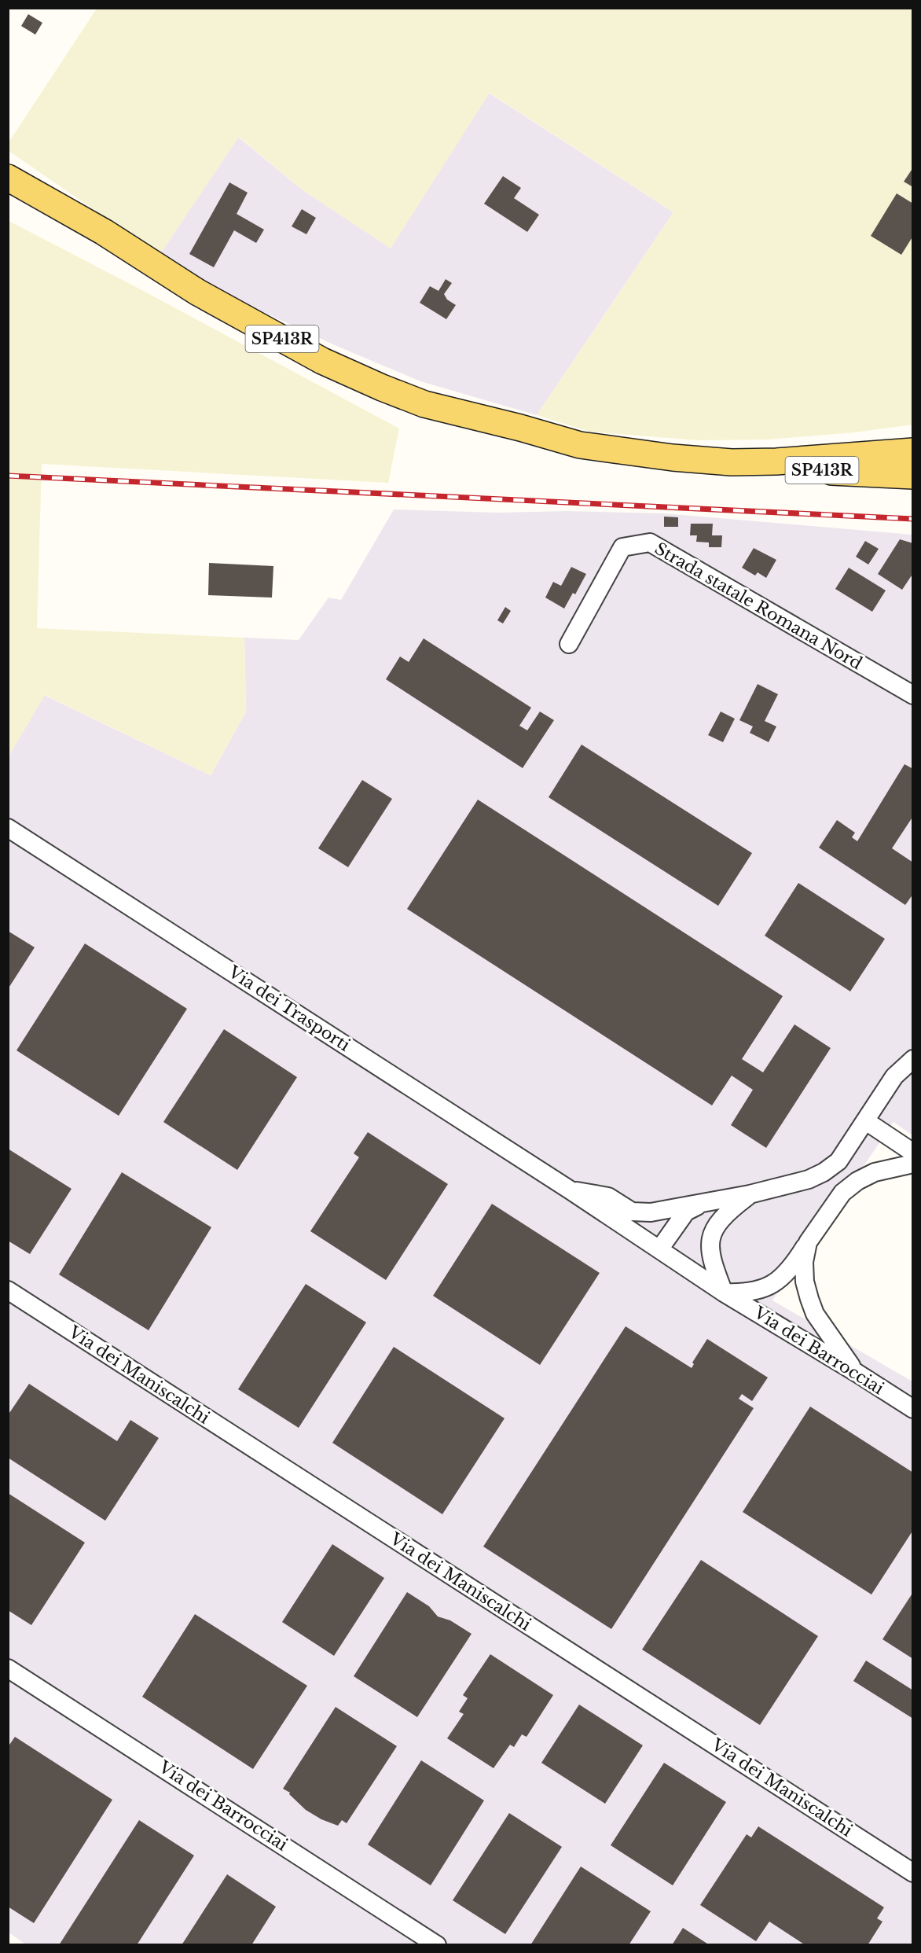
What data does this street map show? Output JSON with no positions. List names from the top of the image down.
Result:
{
  "streets": {
    "main road": ["SP413R"],
    "street": [
      "Strada statale Romana Nord",
      "Via dei Trasporti",
      "Via dei Barrocciai",
      "Via dei Maniscalchi"
    ]
  },
  "crossings": [
    ["Via dei Trasporti", "Via dei Barrocciai"]
  ]
}
